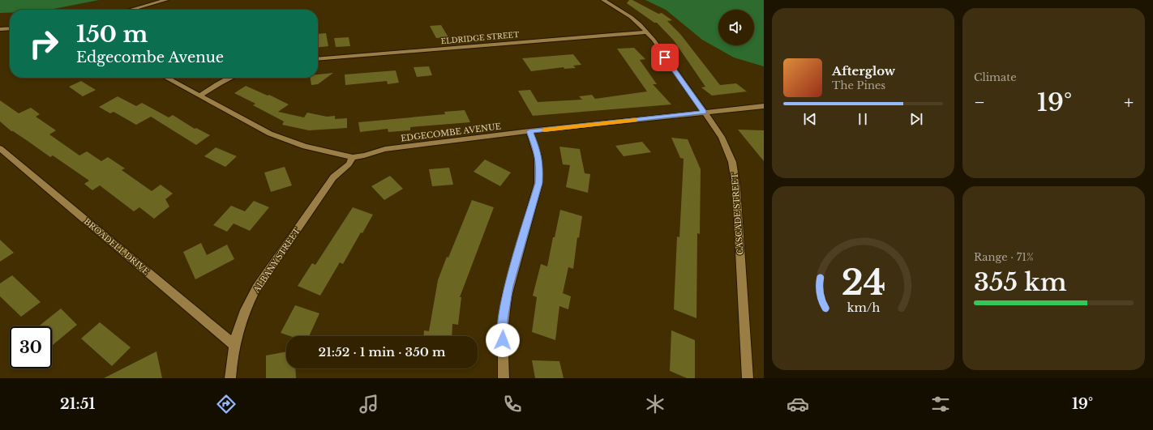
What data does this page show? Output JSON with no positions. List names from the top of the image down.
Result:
{
  "streets": {
    "street": [
      "ELDRIDGE STREET",
      "EDGECOMBE AVENUE",
      "CASCADE STREET",
      "BROADELL DRIVE",
      "ALBANY STREET"
    ]
  },
  "crossings": [
    ["ELDRIDGE STREET", "CASCADE STREET"],
    ["EDGECOMBE AVENUE", "CASCADE STREET"],
    ["EDGECOMBE AVENUE", "ALBANY STREET"],
    ["BROADELL DRIVE", "ALBANY STREET"]
  ],
  "page": {
    "tile": [
      "Climate",
      ["Range · 71%", "355 km"]
    ],
    "turn": ["150 m", "Edgecombe Avenue"],
    "song": ["Afterglow", "The Pines"],
    "heat": ["−", "19°", "+"],
    "limit": "30",
    "trip": "21:52 · 1 min · 350 m",
    "tabs": ["21:51", "19°"],
    "gauge": ["24", "km/h"]
  }
}
